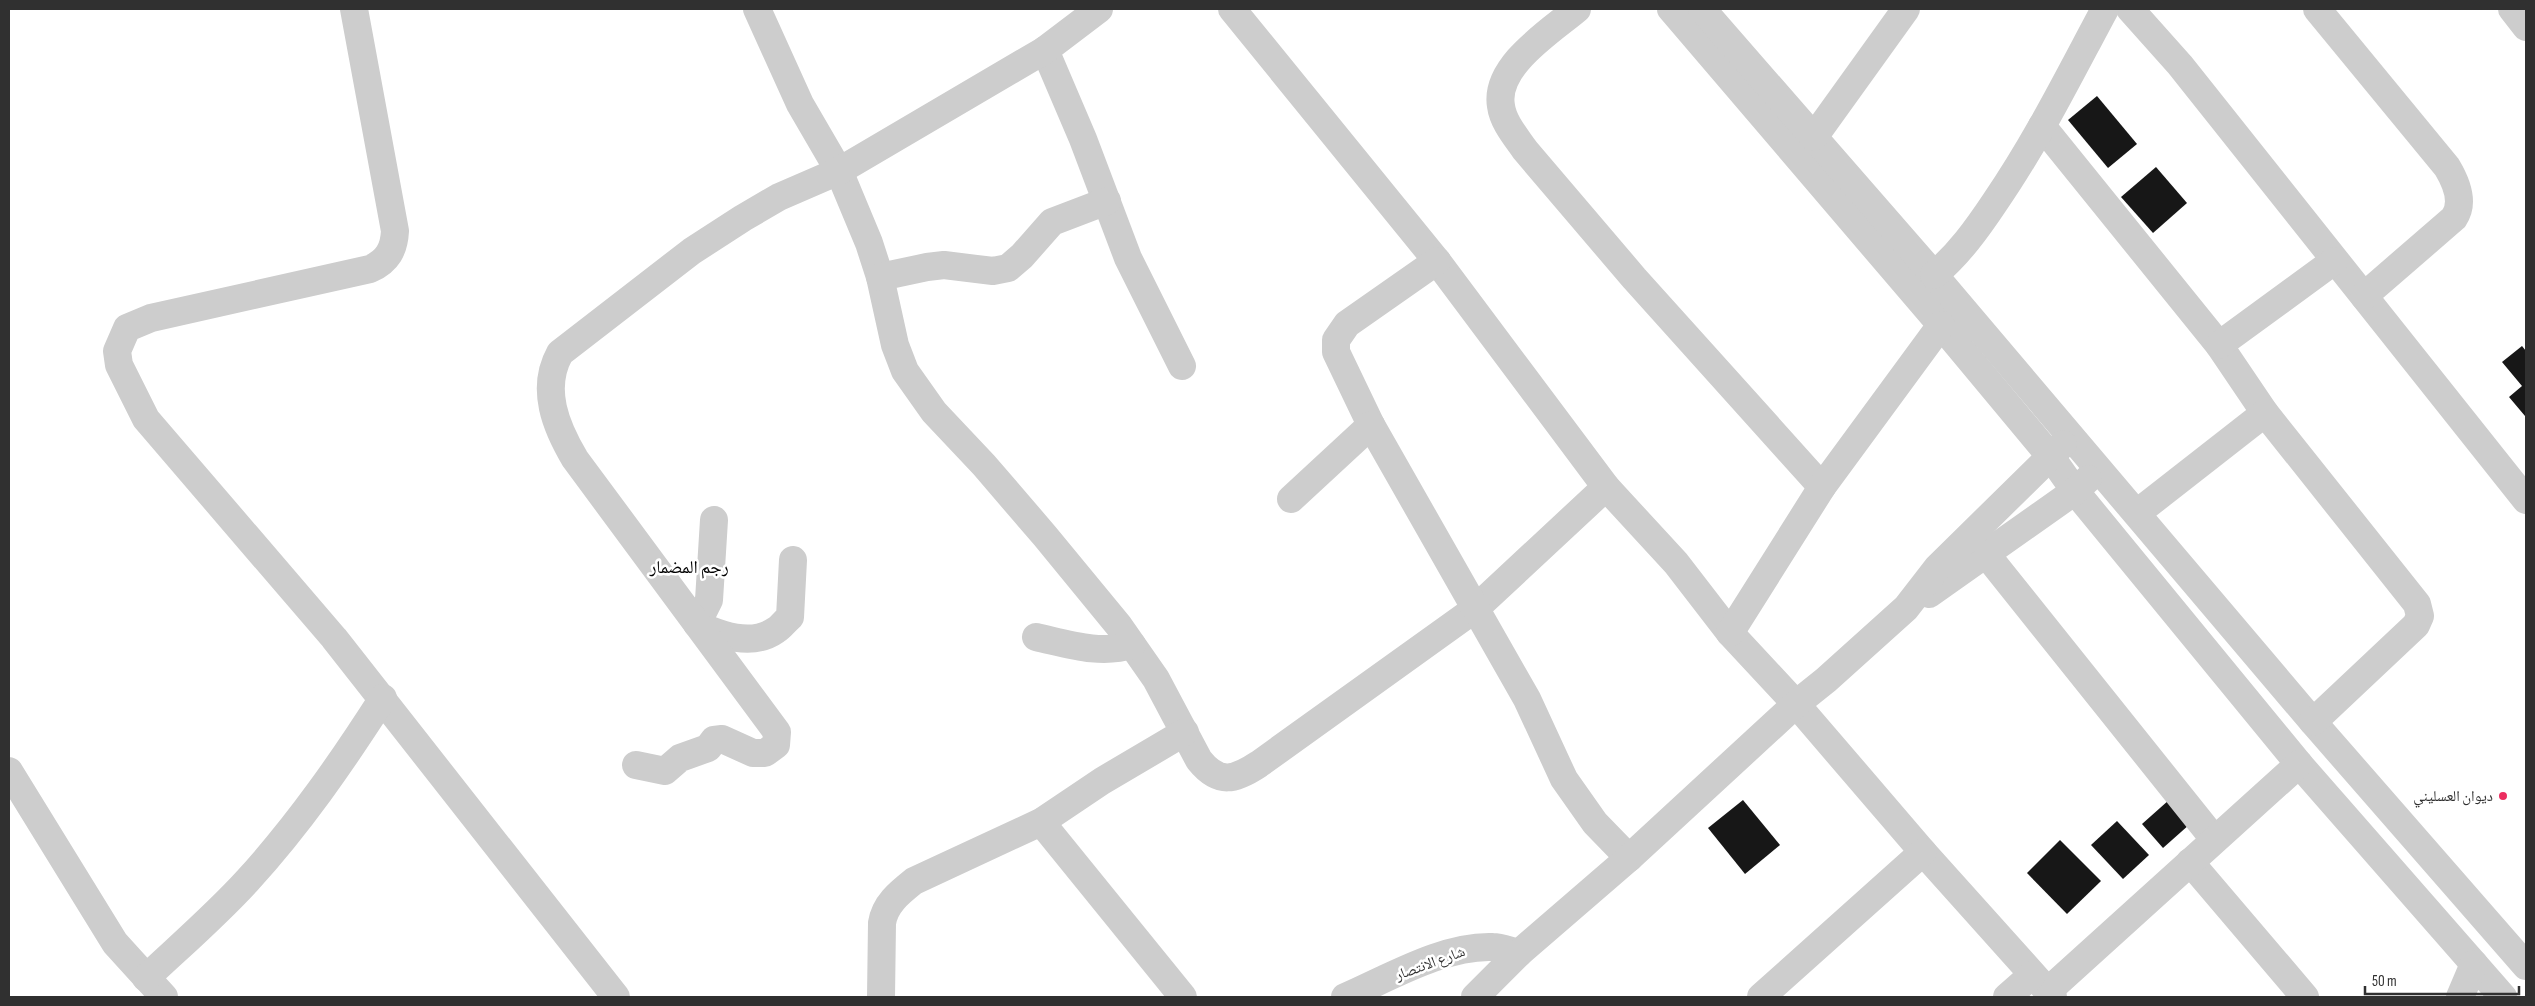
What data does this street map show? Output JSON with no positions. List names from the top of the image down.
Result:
{
  "streets": {
    "street": ["شارع الانتصار"]
  },
  "districts": ["رجم المضمار"],
  "places": ["ديوان العسليني"],
  "scale_bar": "50 m"
}
